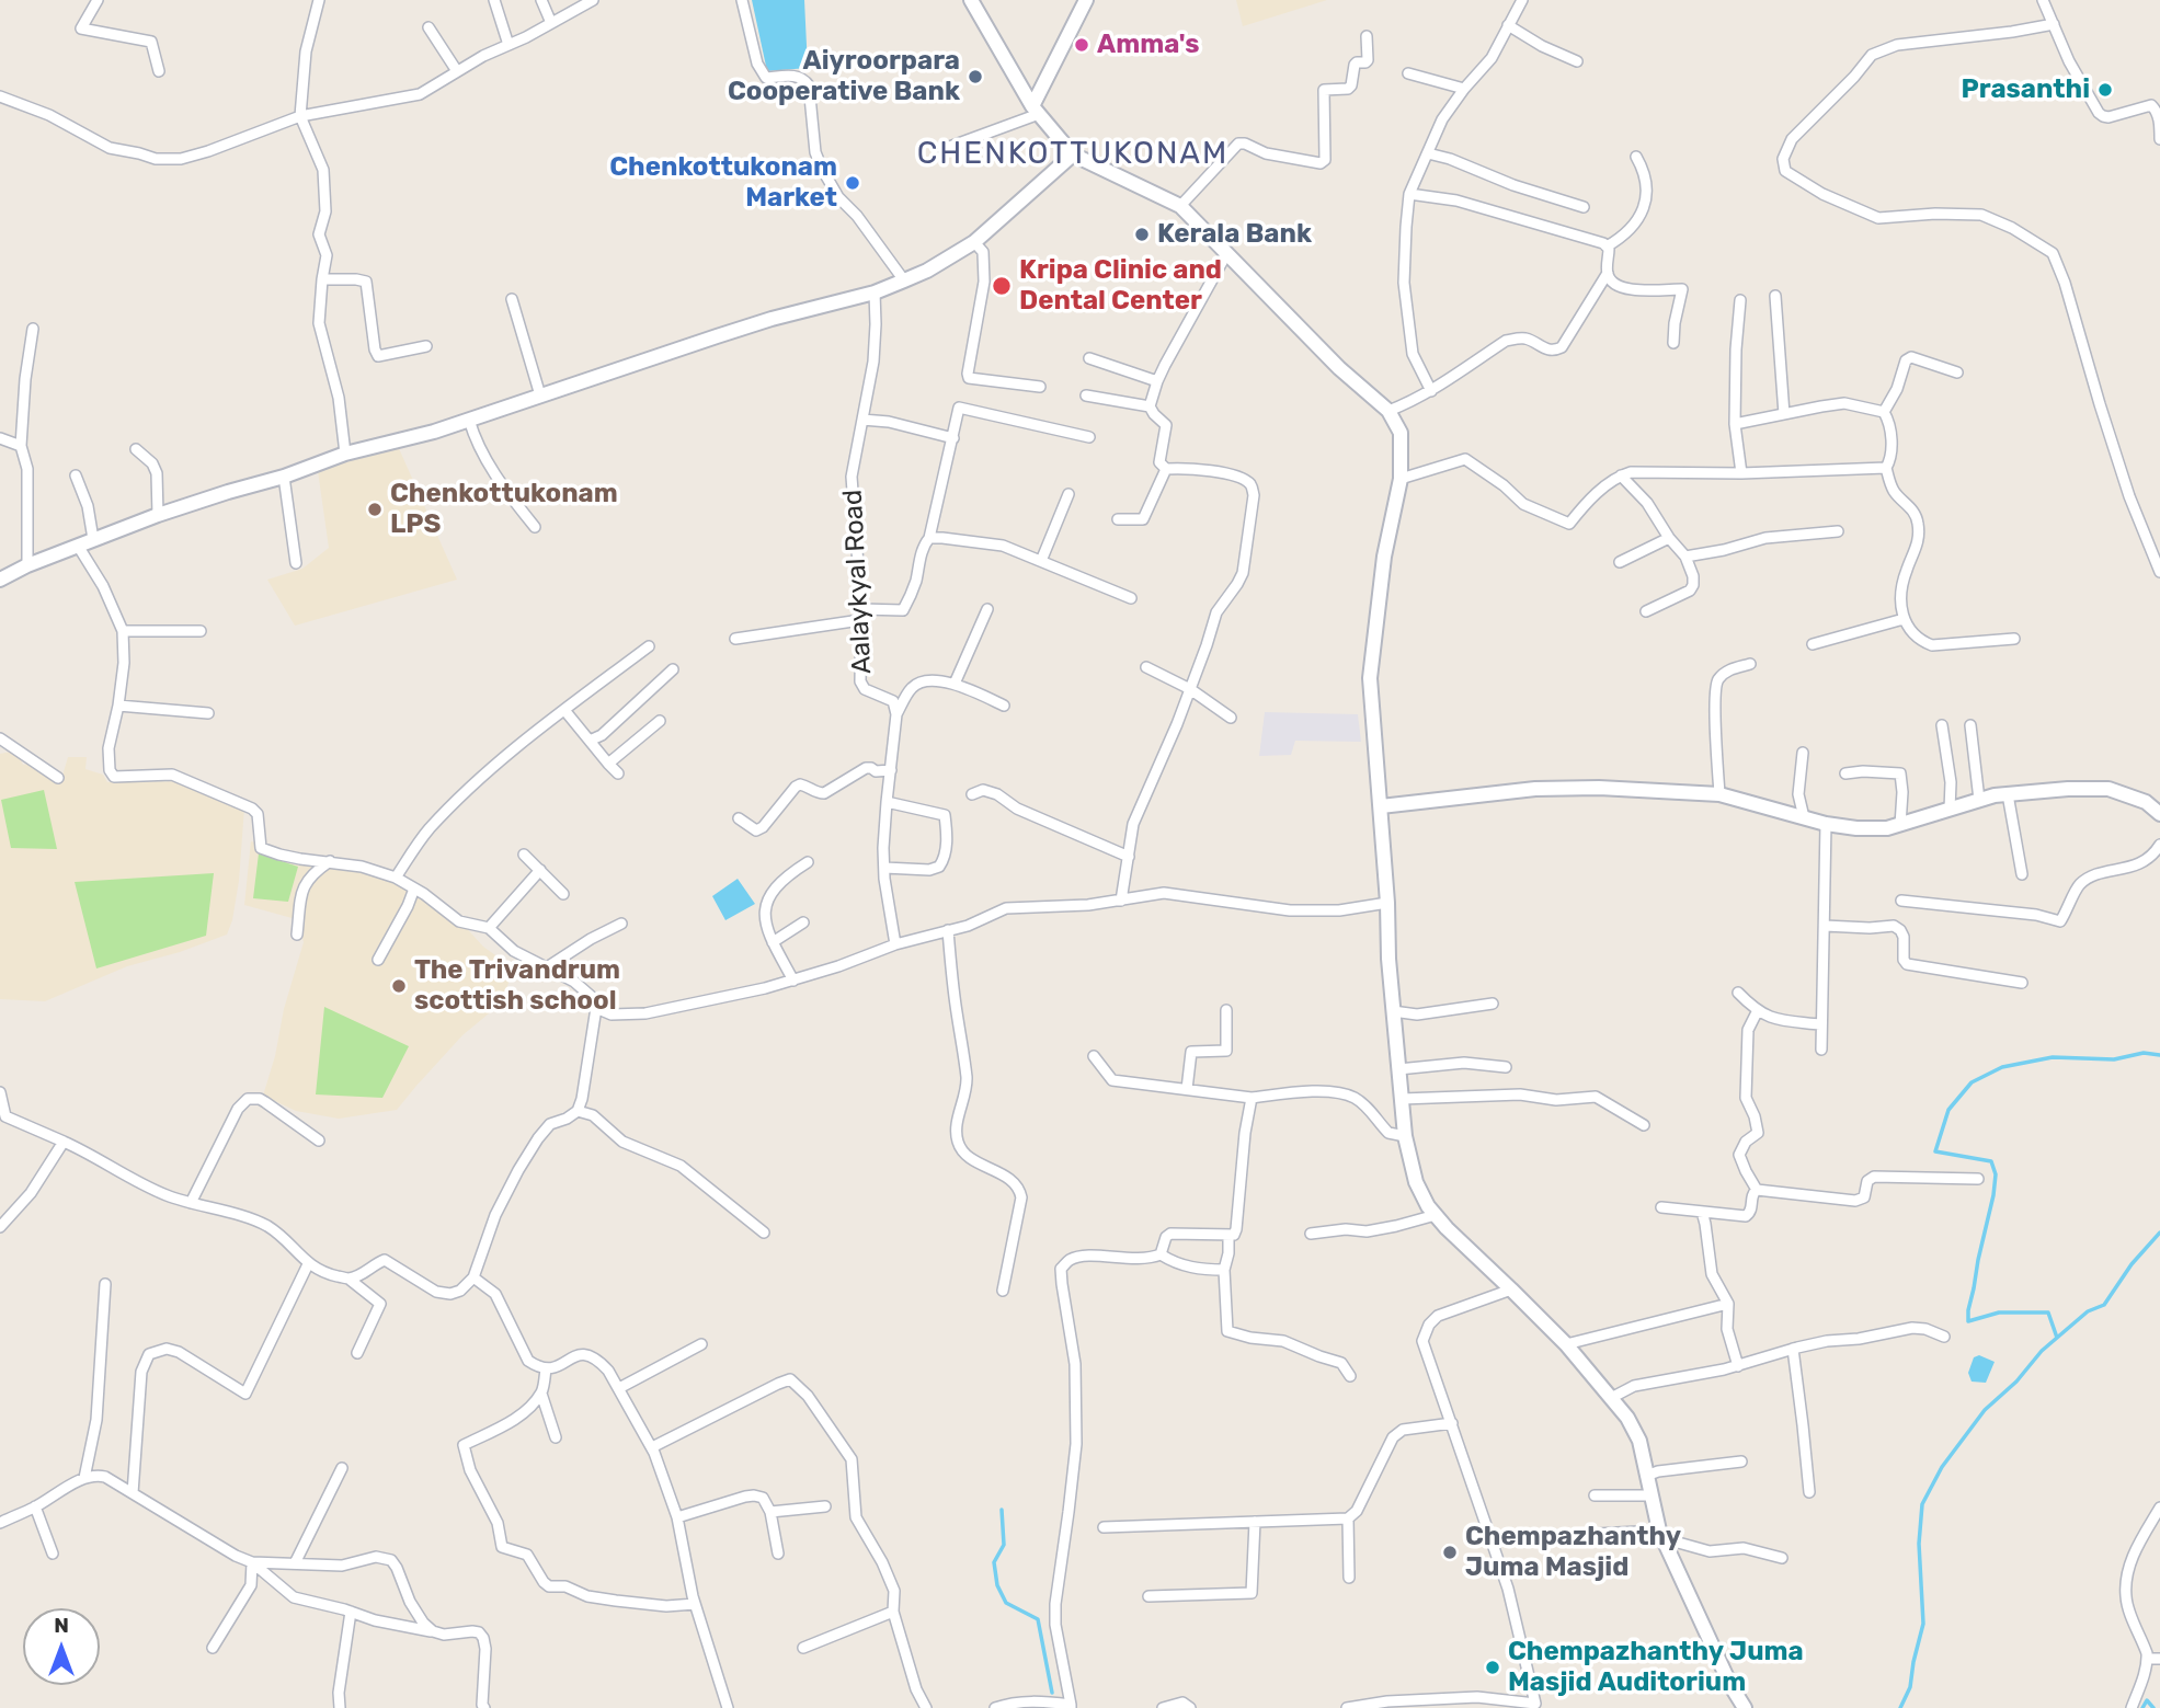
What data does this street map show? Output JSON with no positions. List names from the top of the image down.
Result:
{
  "streets": {
    "street": ["Aalaykyal Road"]
  },
  "districts": ["CHENKOTTUKONAM"],
  "places": [
    "Amma's",
    "Aiyroorpara Cooperative Bank",
    "Prasanthi",
    "Chenkottukonam Market",
    "Kerala Bank",
    "Kripa Clinic and Dental Center",
    "Chenkottukonam LPS",
    "The Trivandrum scottish school",
    "Chempazhanthy Juma Masjid",
    "Chempazhanthy Juma Masjid Auditorium"
  ],
  "north": "top"
}
